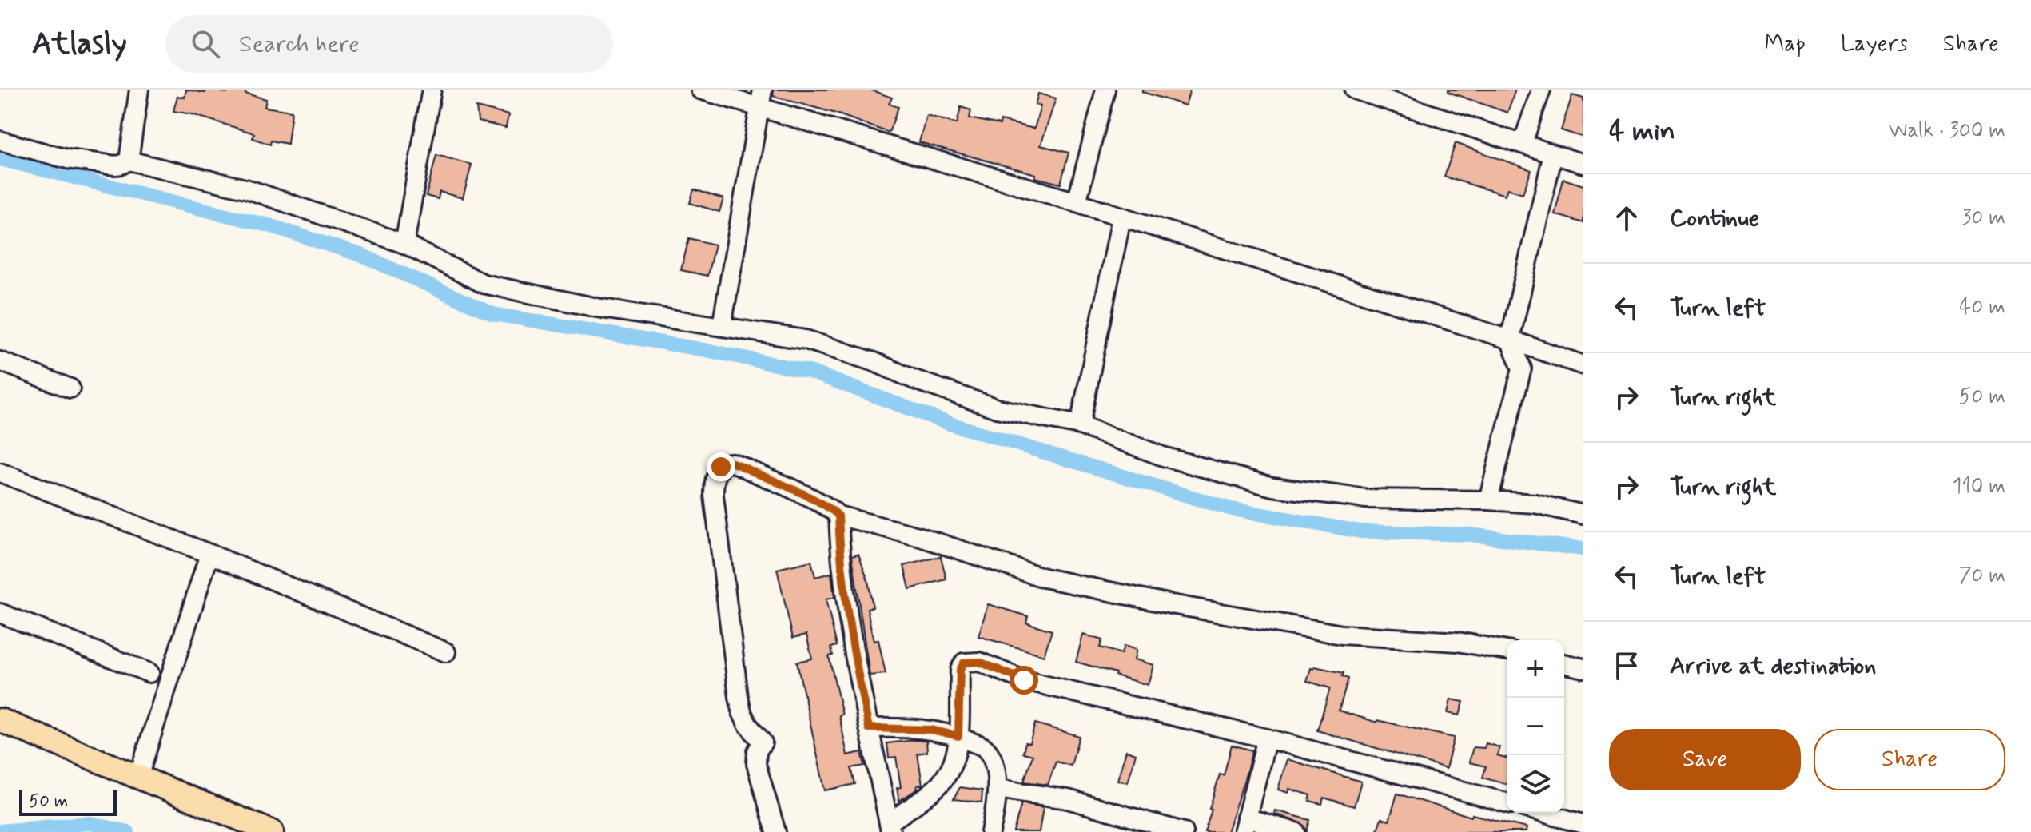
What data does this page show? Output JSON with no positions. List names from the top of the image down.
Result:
{
  "scale_bar": "50 m",
  "page": {
    "header": "Atlasly",
    "search": "Search here",
    "nav": ["Map", "Layers", "Share"],
    "heading": ["4 min", "Walk · 300 m"],
    "list": [
      ["Continue", "30 m"],
      ["Turn left", "40 m"],
      ["Turn right", "50 m"],
      ["Turn right", "110 m"],
      ["Turn left", "70 m"],
      "Arrive at destination"
    ],
    "map_buttons": ["+", "−"],
    "buttons": ["Save", "Share"],
    "scale": "50 m"
  }
}
